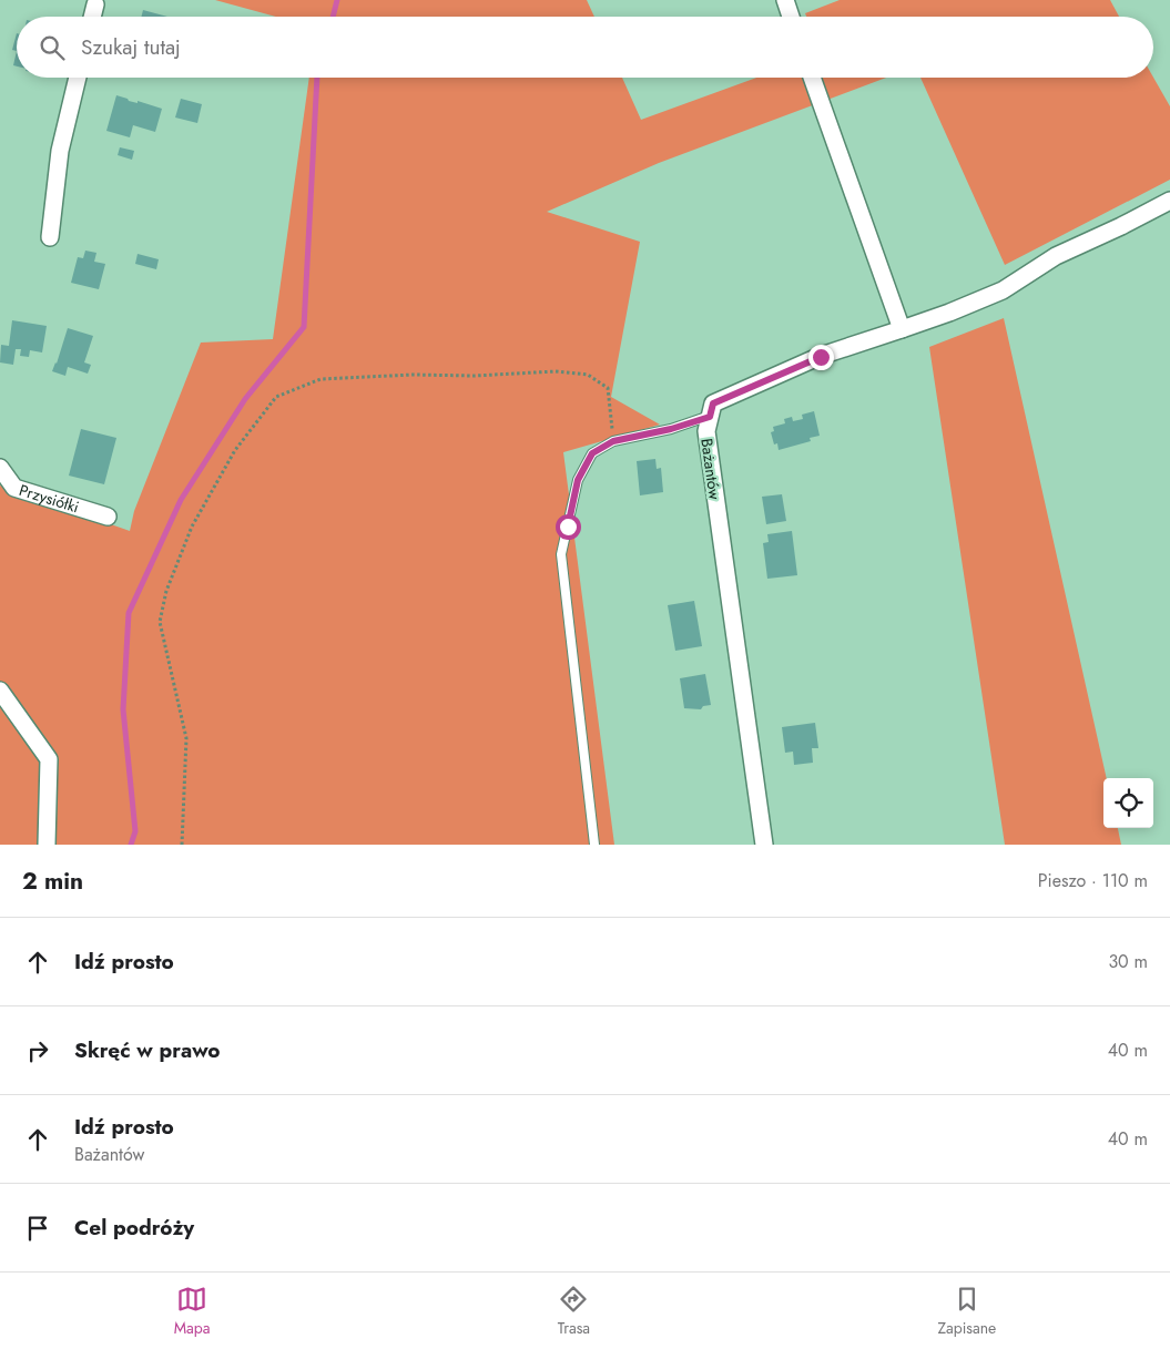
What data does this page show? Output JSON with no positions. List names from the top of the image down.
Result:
{
  "streets": {
    "street": ["Bażantów", "Przysiółki"]
  },
  "page": {
    "search": "Szukaj tutaj",
    "heading": ["2 min", "Pieszo · 110 m"],
    "list": [
      ["Idź prosto", "30 m"],
      ["Skręć w prawo", "40 m"],
      ["Idź prosto", "Bażantów", "40 m"],
      "Cel podróży"
    ],
    "nav": ["Mapa", "Trasa", "Zapisane"]
  }
}
